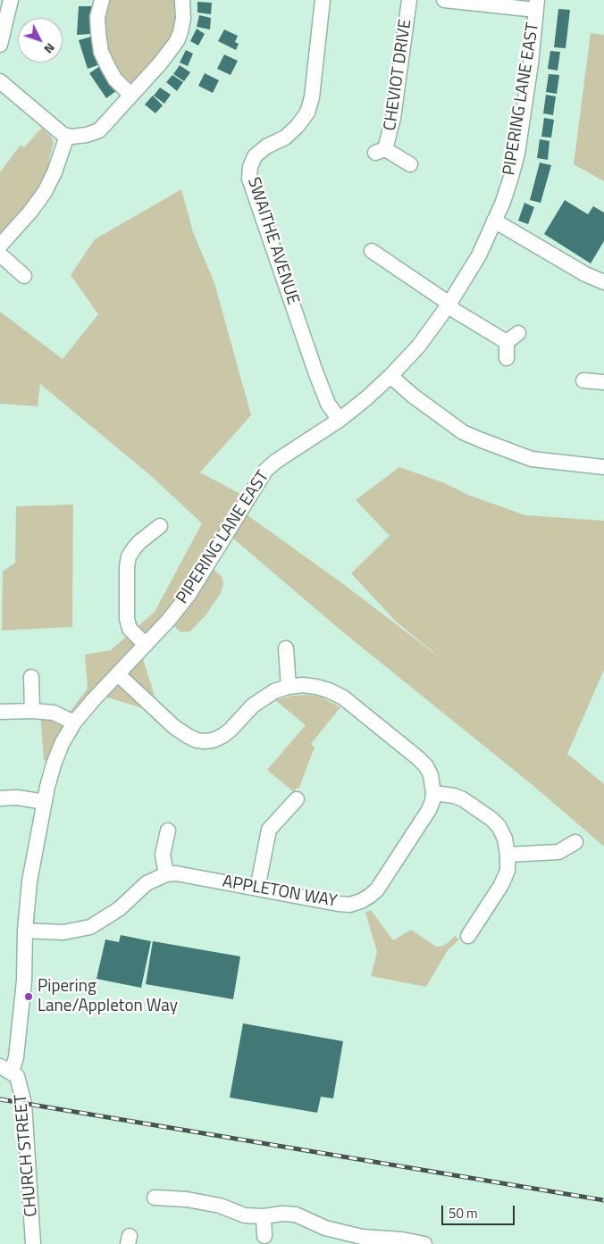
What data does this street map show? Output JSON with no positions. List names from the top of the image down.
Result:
{
  "streets": {
    "street": [
      "CHEVIOT DRIVE",
      "PIPERING LANE EAST",
      "SWAITHE AVENUE",
      "APPLETON WAY",
      "CHURCH STREET"
    ]
  },
  "crossings": [
    ["PIPERING LANE EAST", "SWAITHE AVENUE"],
    ["PIPERING LANE EAST", "APPLETON WAY"],
    ["PIPERING LANE EAST", "CHURCH STREET"]
  ],
  "places": ["Pipering Lane/Appleton Way"],
  "scale_bar": "50 m",
  "north": "bottom right"
}
